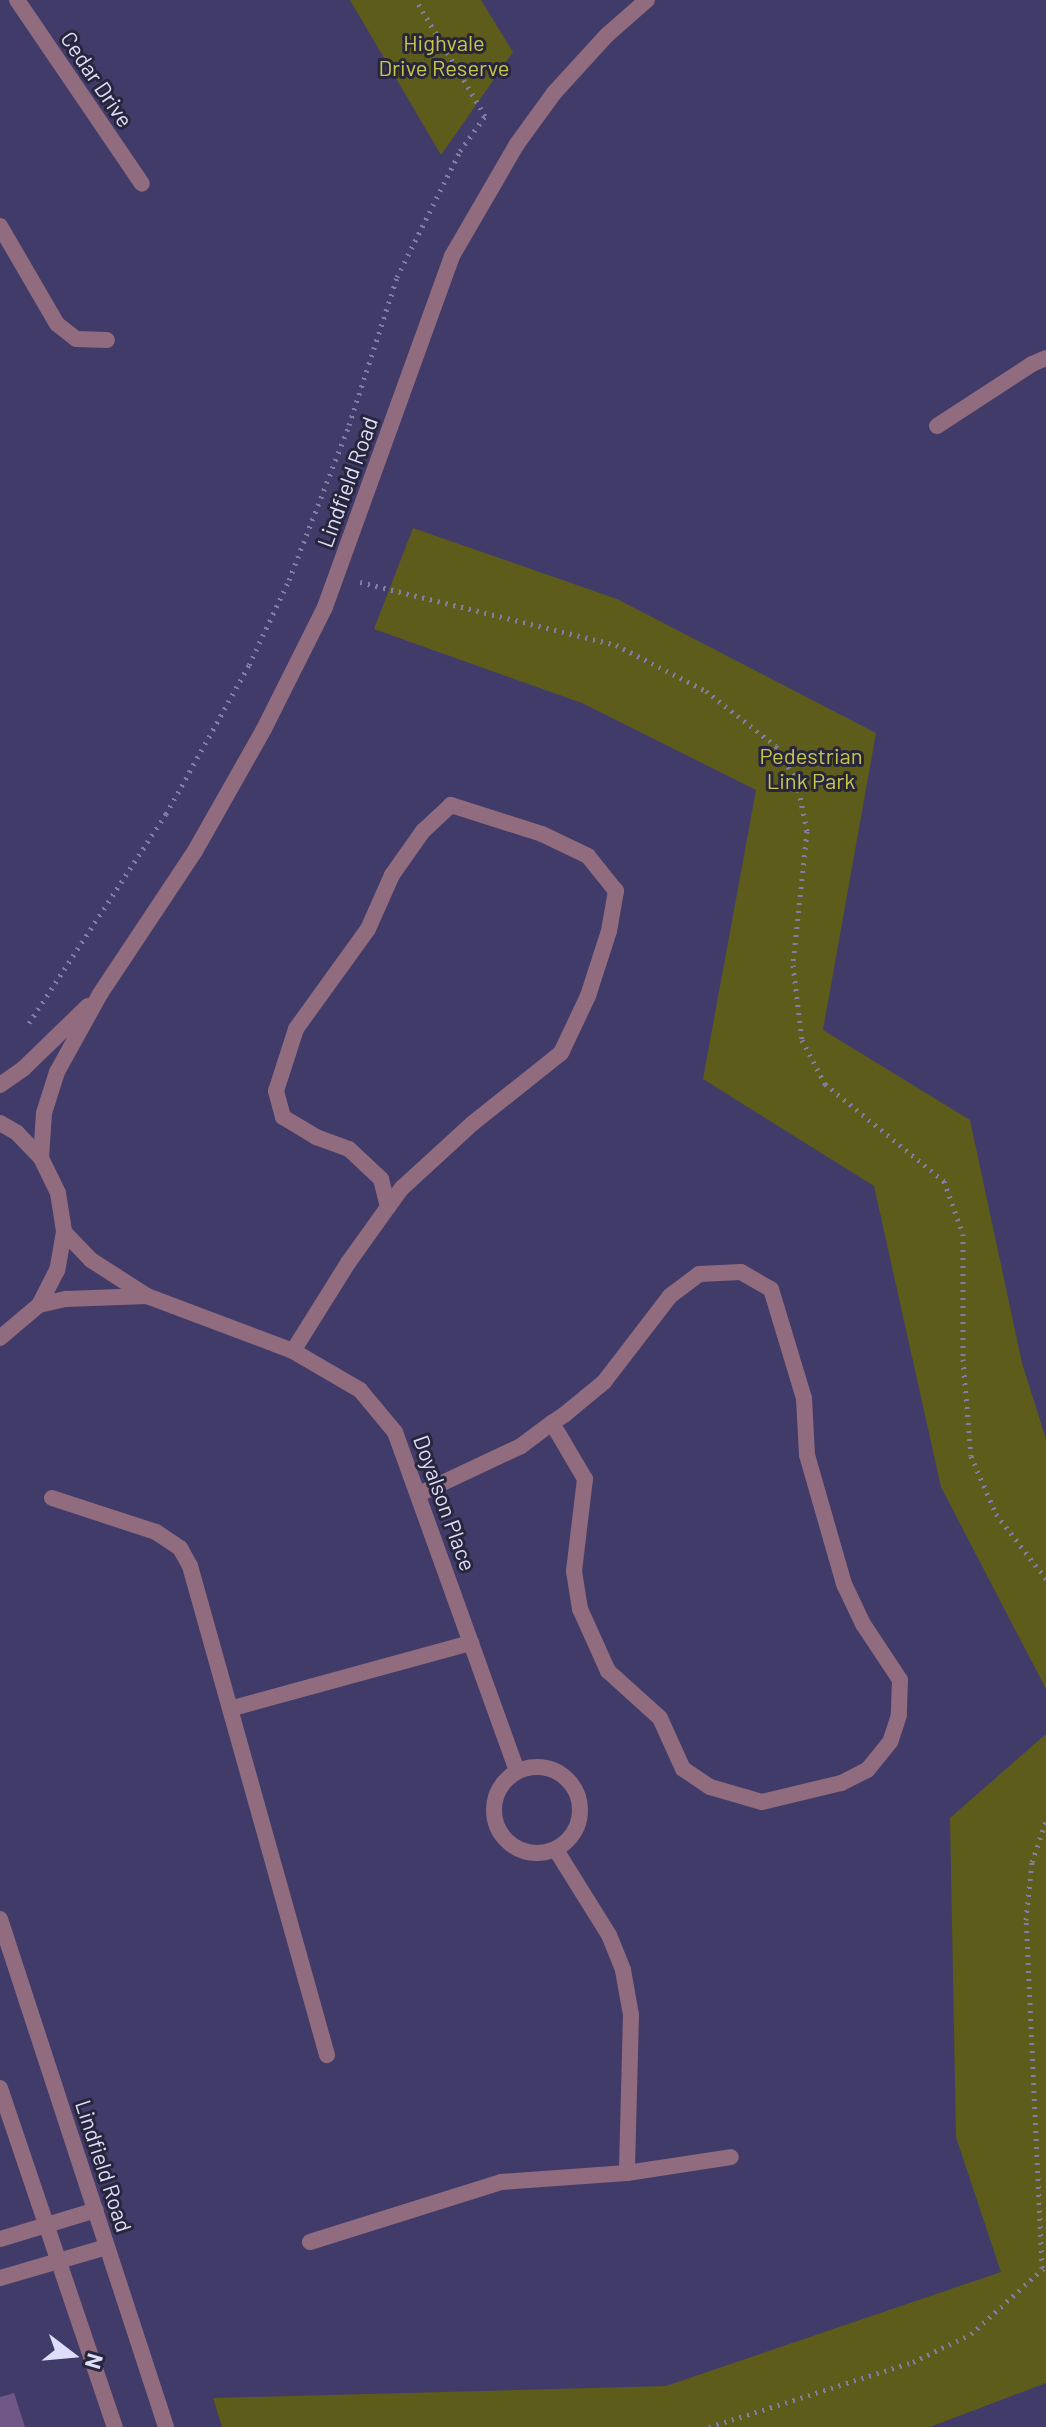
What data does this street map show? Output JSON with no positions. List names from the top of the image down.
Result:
{
  "streets": {
    "street": ["Cedar Drive", "Lindfield Road", "Doyalson Place"]
  },
  "parks": ["Highvale Drive Reserve", "Pedestrian Link Park"],
  "north": "right"
}
